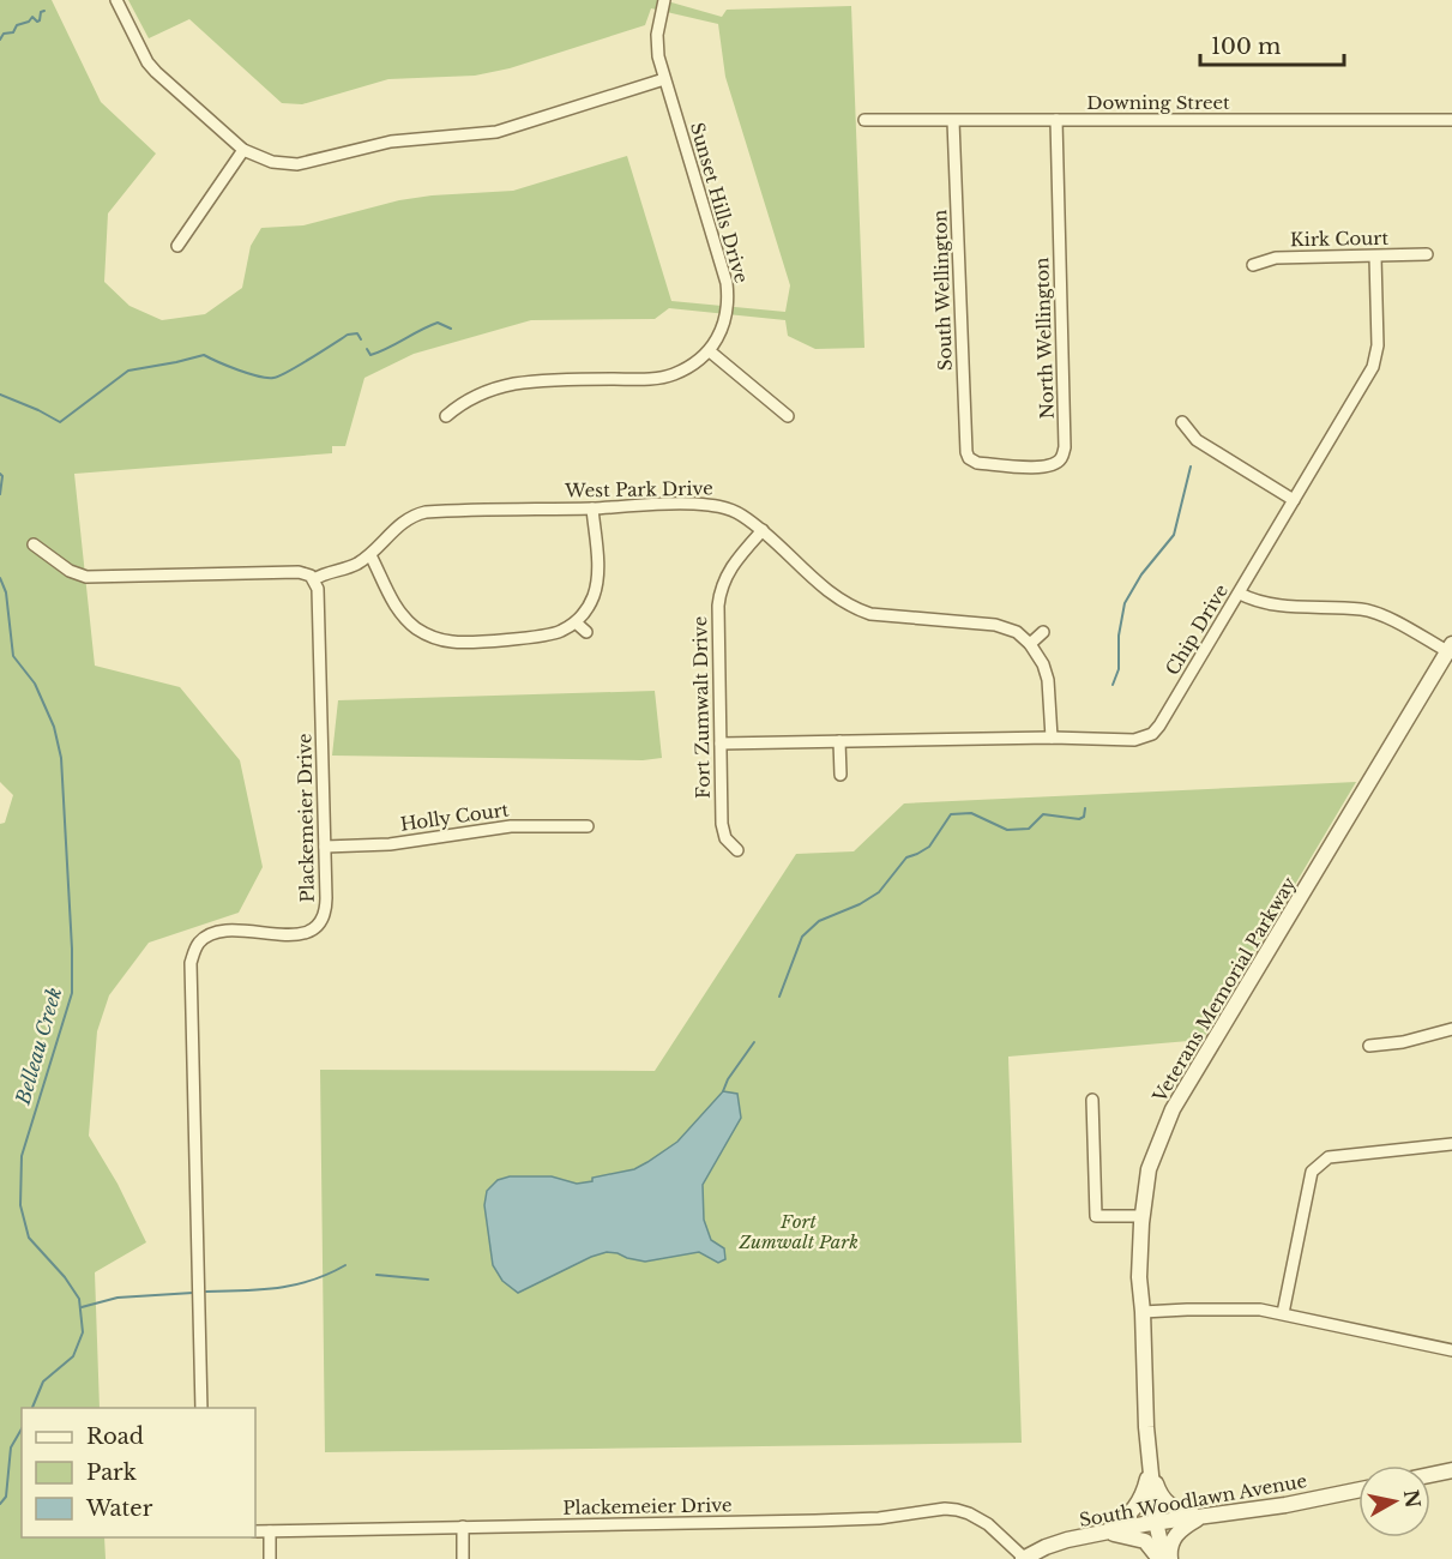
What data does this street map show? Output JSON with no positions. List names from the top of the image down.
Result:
{
  "streets": {
    "street": [
      "Downing Street",
      "Sunset Hills Drive",
      "Kirk Court",
      "South Wellington",
      "North Wellington",
      "West Park Drive",
      "Chip Drive",
      "Fort Zumwalt Drive",
      "Holly Court",
      "Plackemeier Drive",
      "Veterans Memorial Parkway",
      "South Woodlawn Avenue"
    ]
  },
  "crossings": [
    ["Downing Street", "South Wellington"],
    ["Downing Street", "North Wellington"],
    ["Kirk Court", "Chip Drive"],
    ["South Wellington", "North Wellington"],
    ["West Park Drive", "Fort Zumwalt Drive"],
    ["West Park Drive", "Plackemeier Drive"],
    ["Chip Drive", "Fort Zumwalt Drive"],
    ["Holly Court", "Plackemeier Drive"],
    ["Plackemeier Drive", "South Woodlawn Avenue"],
    ["Veterans Memorial Parkway", "South Woodlawn Avenue"]
  ],
  "water": ["Belleau Creek"],
  "parks": ["Fort Zumwalt Park"],
  "legend": ["Road", "Park", "Water"],
  "scale_bar": "100 m",
  "north": "right"
}
